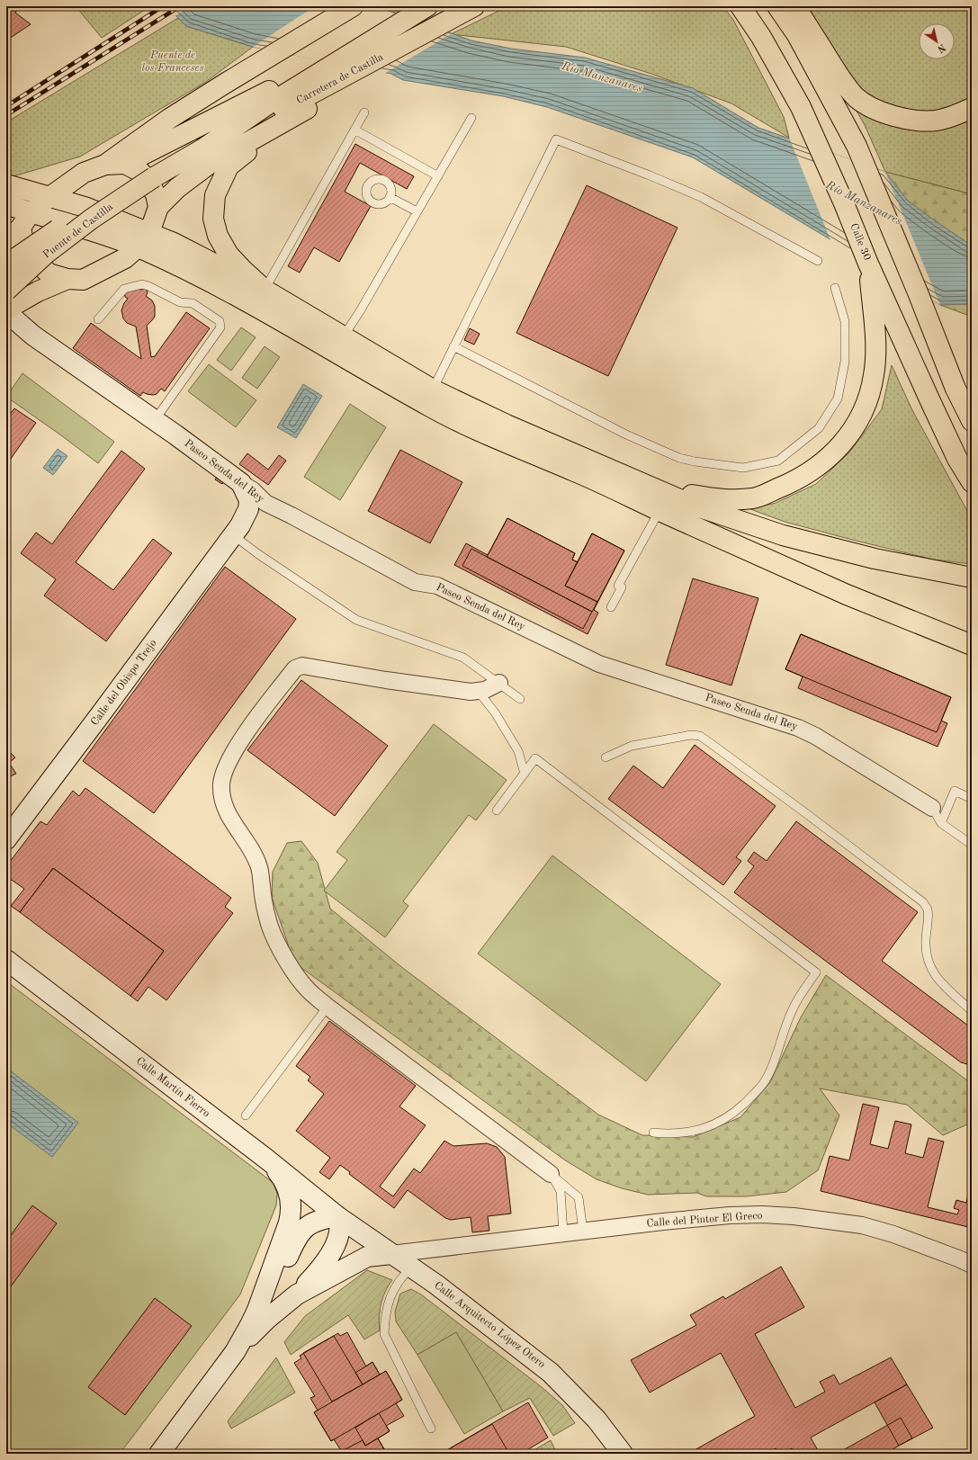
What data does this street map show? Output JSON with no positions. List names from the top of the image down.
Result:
{
  "streets": {
    "main road": ["Carretera de Castilla", "Puente de Castilla", "Calle 30"],
    "street": [
      "Paseo Senda del Rey",
      "Calle del Obispo Trejo",
      "Calle Martín Fierro",
      "Calle del Pintor El Greco",
      "Calle Arquitecto López Otero"
    ]
  },
  "crossings": [
    ["Carretera de Castilla", "Puente de Castilla"],
    ["Paseo Senda del Rey", "Calle del Obispo Trejo"],
    ["Calle Martín Fierro", "Calle Arquitecto López Otero"],
    ["Calle del Pintor El Greco", "Calle Arquitecto López Otero"]
  ],
  "water": ["Río Manzanares"],
  "parks": ["Puente de los Franceses"],
  "north": "bottom right"
}
